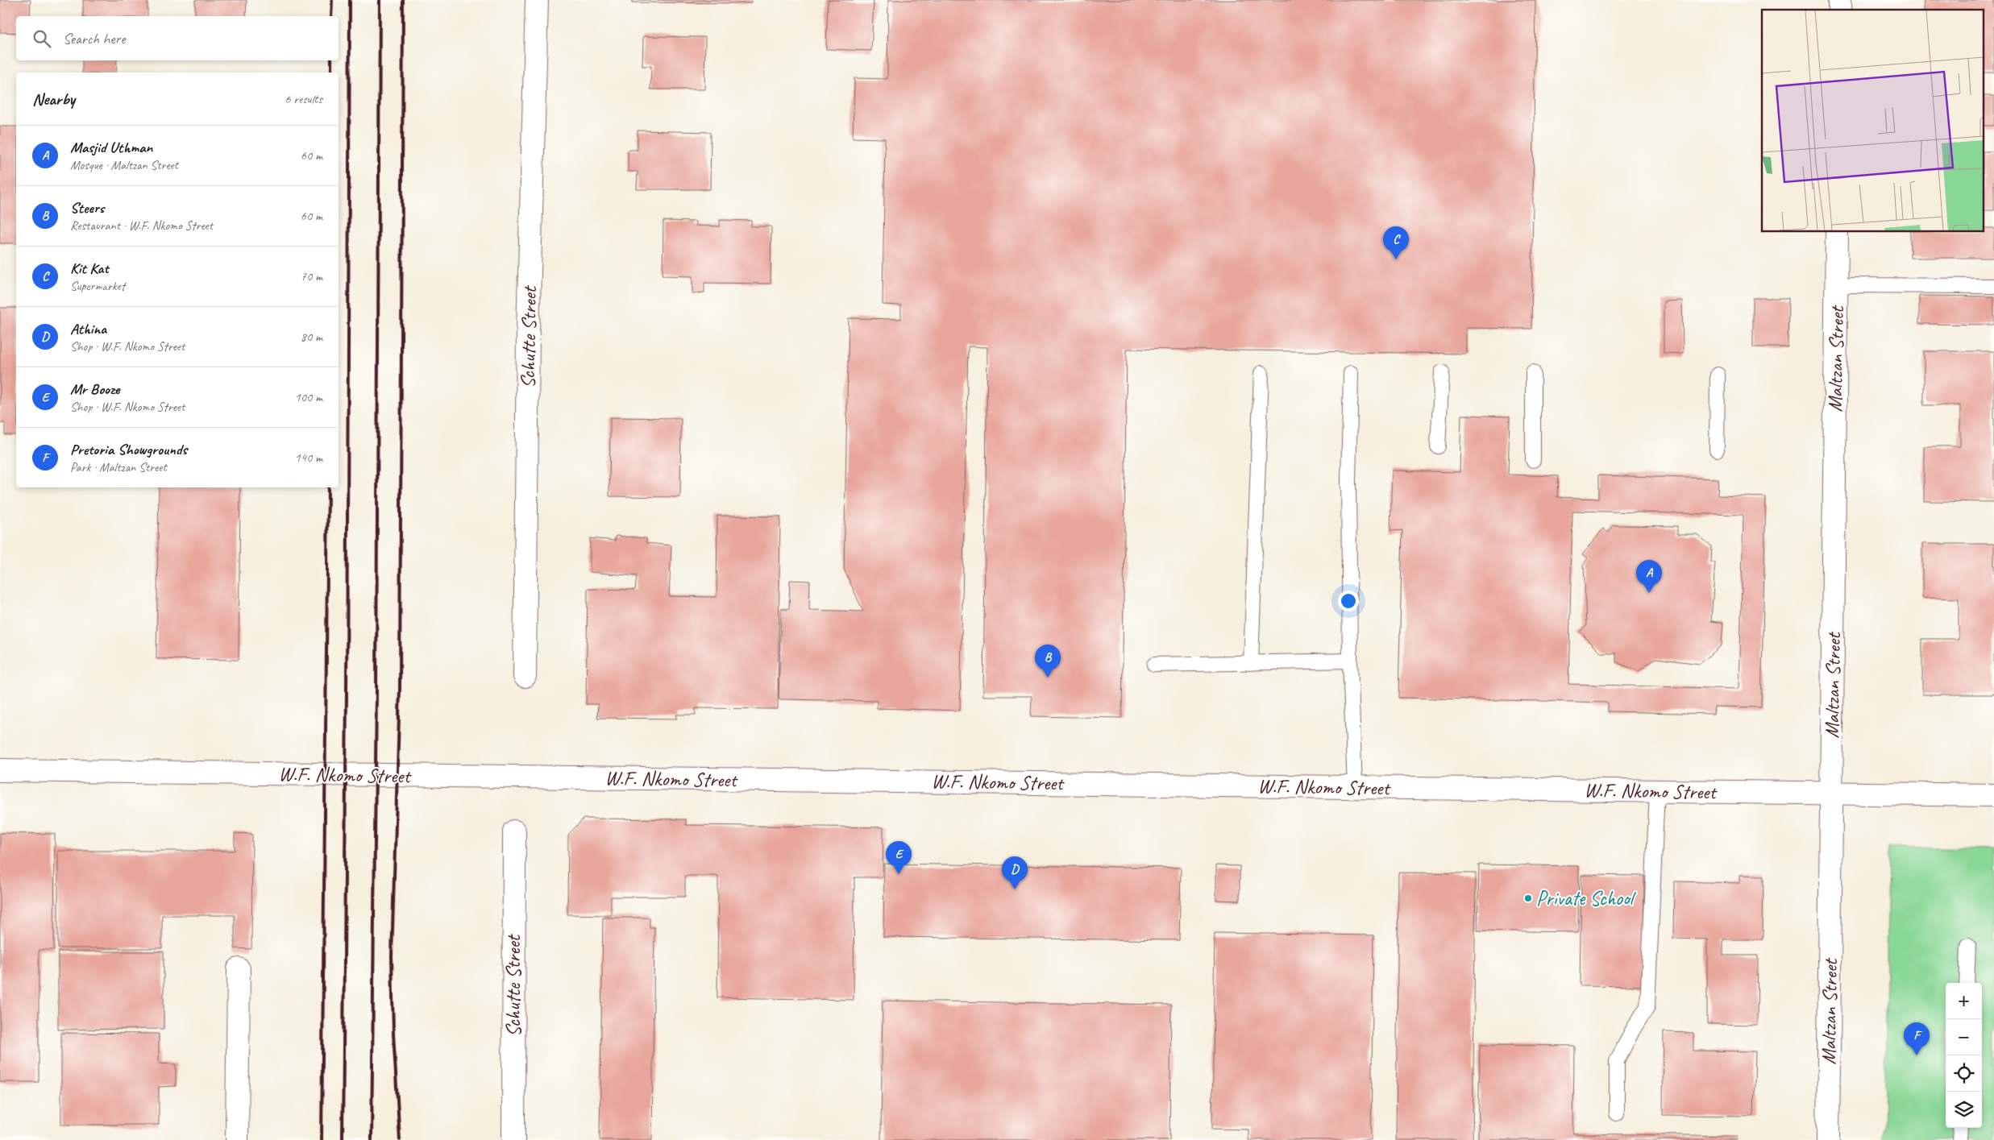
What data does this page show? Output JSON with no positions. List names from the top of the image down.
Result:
{
  "streets": {
    "street": ["Schutte Street", "Maltzan Street", "W.F. Nkomo Street"]
  },
  "crossings": [
    ["Maltzan Street", "W.F. Nkomo Street"]
  ],
  "places": ["Private School"],
  "page": {
    "search": "Search here",
    "heading": ["Nearby", "6 results"],
    "list": [
      {
        "mark": "A",
        "name": "Masjid Uthman",
        "note": "Mosque · Maltzan Street",
        "value": "60 m"
      },
      {
        "mark": "B",
        "name": "Steers",
        "note": "Restaurant · W.F. Nkomo Street",
        "value": "60 m"
      },
      {
        "mark": "C",
        "name": "Kit Kat",
        "note": "Supermarket",
        "value": "70 m"
      },
      {
        "mark": "D",
        "name": "Athina",
        "note": "Shop · W.F. Nkomo Street",
        "value": "80 m"
      },
      {
        "mark": "E",
        "name": "Mr Booze",
        "note": "Shop · W.F. Nkomo Street",
        "value": "100 m"
      },
      {
        "mark": "F",
        "name": "Pretoria Showgrounds",
        "note": "Park · Maltzan Street",
        "value": "140 m"
      }
    ],
    "pins": [
      "C",
      "A",
      "B",
      "E",
      "D",
      "F"
    ],
    "map_buttons": ["+", "−"]
  }
}
